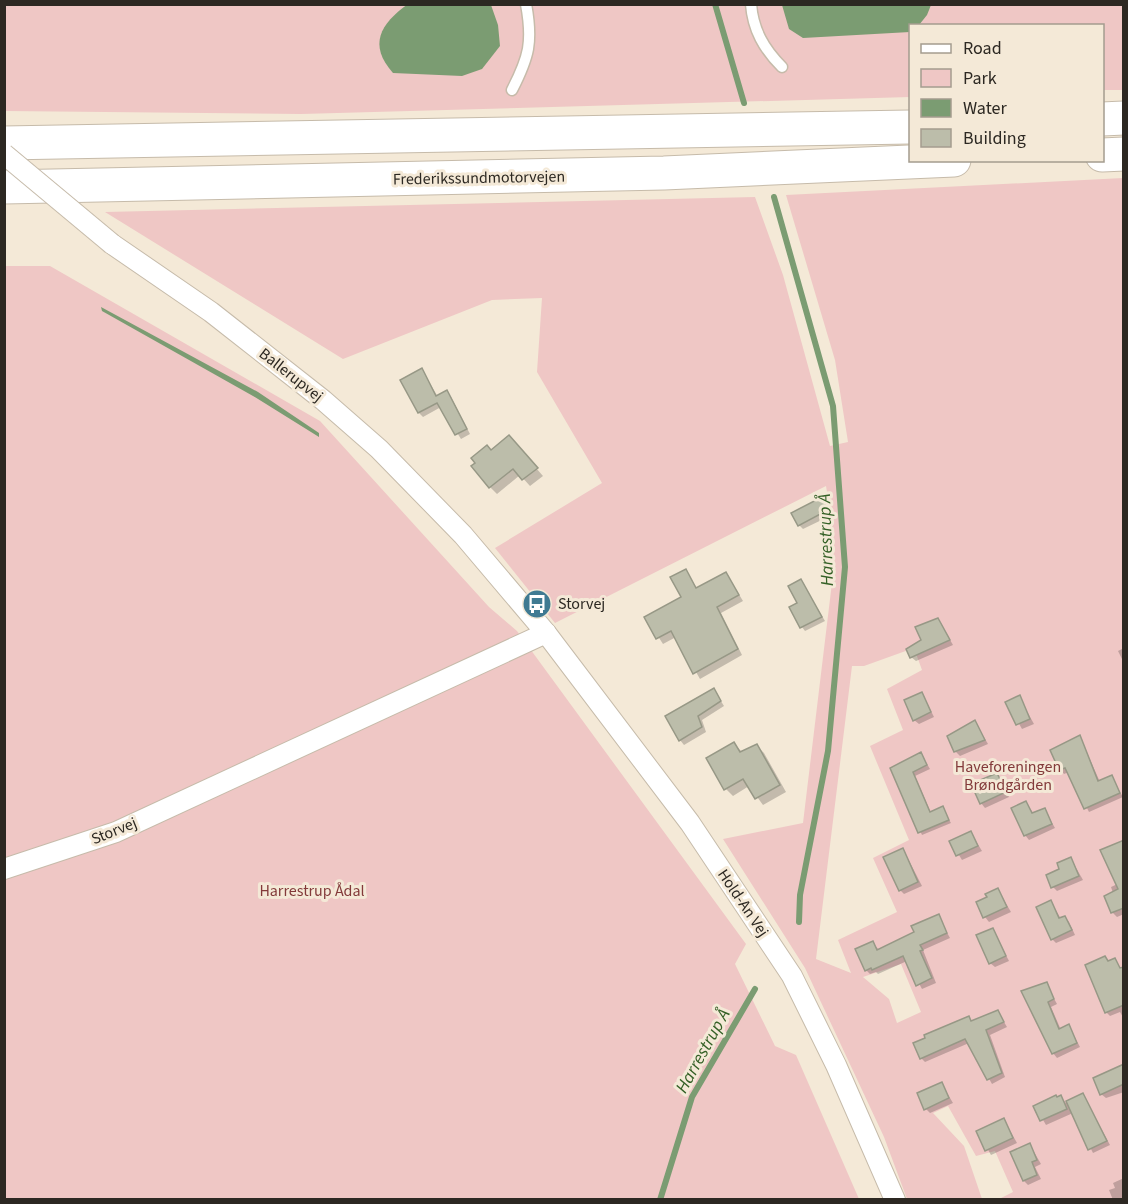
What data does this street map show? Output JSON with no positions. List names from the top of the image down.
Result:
{
  "streets": {
    "highway": ["Frederikssundmotorvejen"],
    "street": ["Ballerupvej", "Storvej", "Hold-An Vej"]
  },
  "crossings": [
    ["Ballerupvej", "Storvej"],
    ["Ballerupvej", "Hold-An Vej"],
    ["Storvej", "Hold-An Vej"]
  ],
  "water": ["Harrestrup Å"],
  "parks": ["Haveforeningen Brøndgården", "Harrestrup Ådal"],
  "places": {
    "bus stop": ["Storvej"]
  },
  "legend": [
    "Road",
    "Park",
    "Water",
    "Building"
  ]
}
